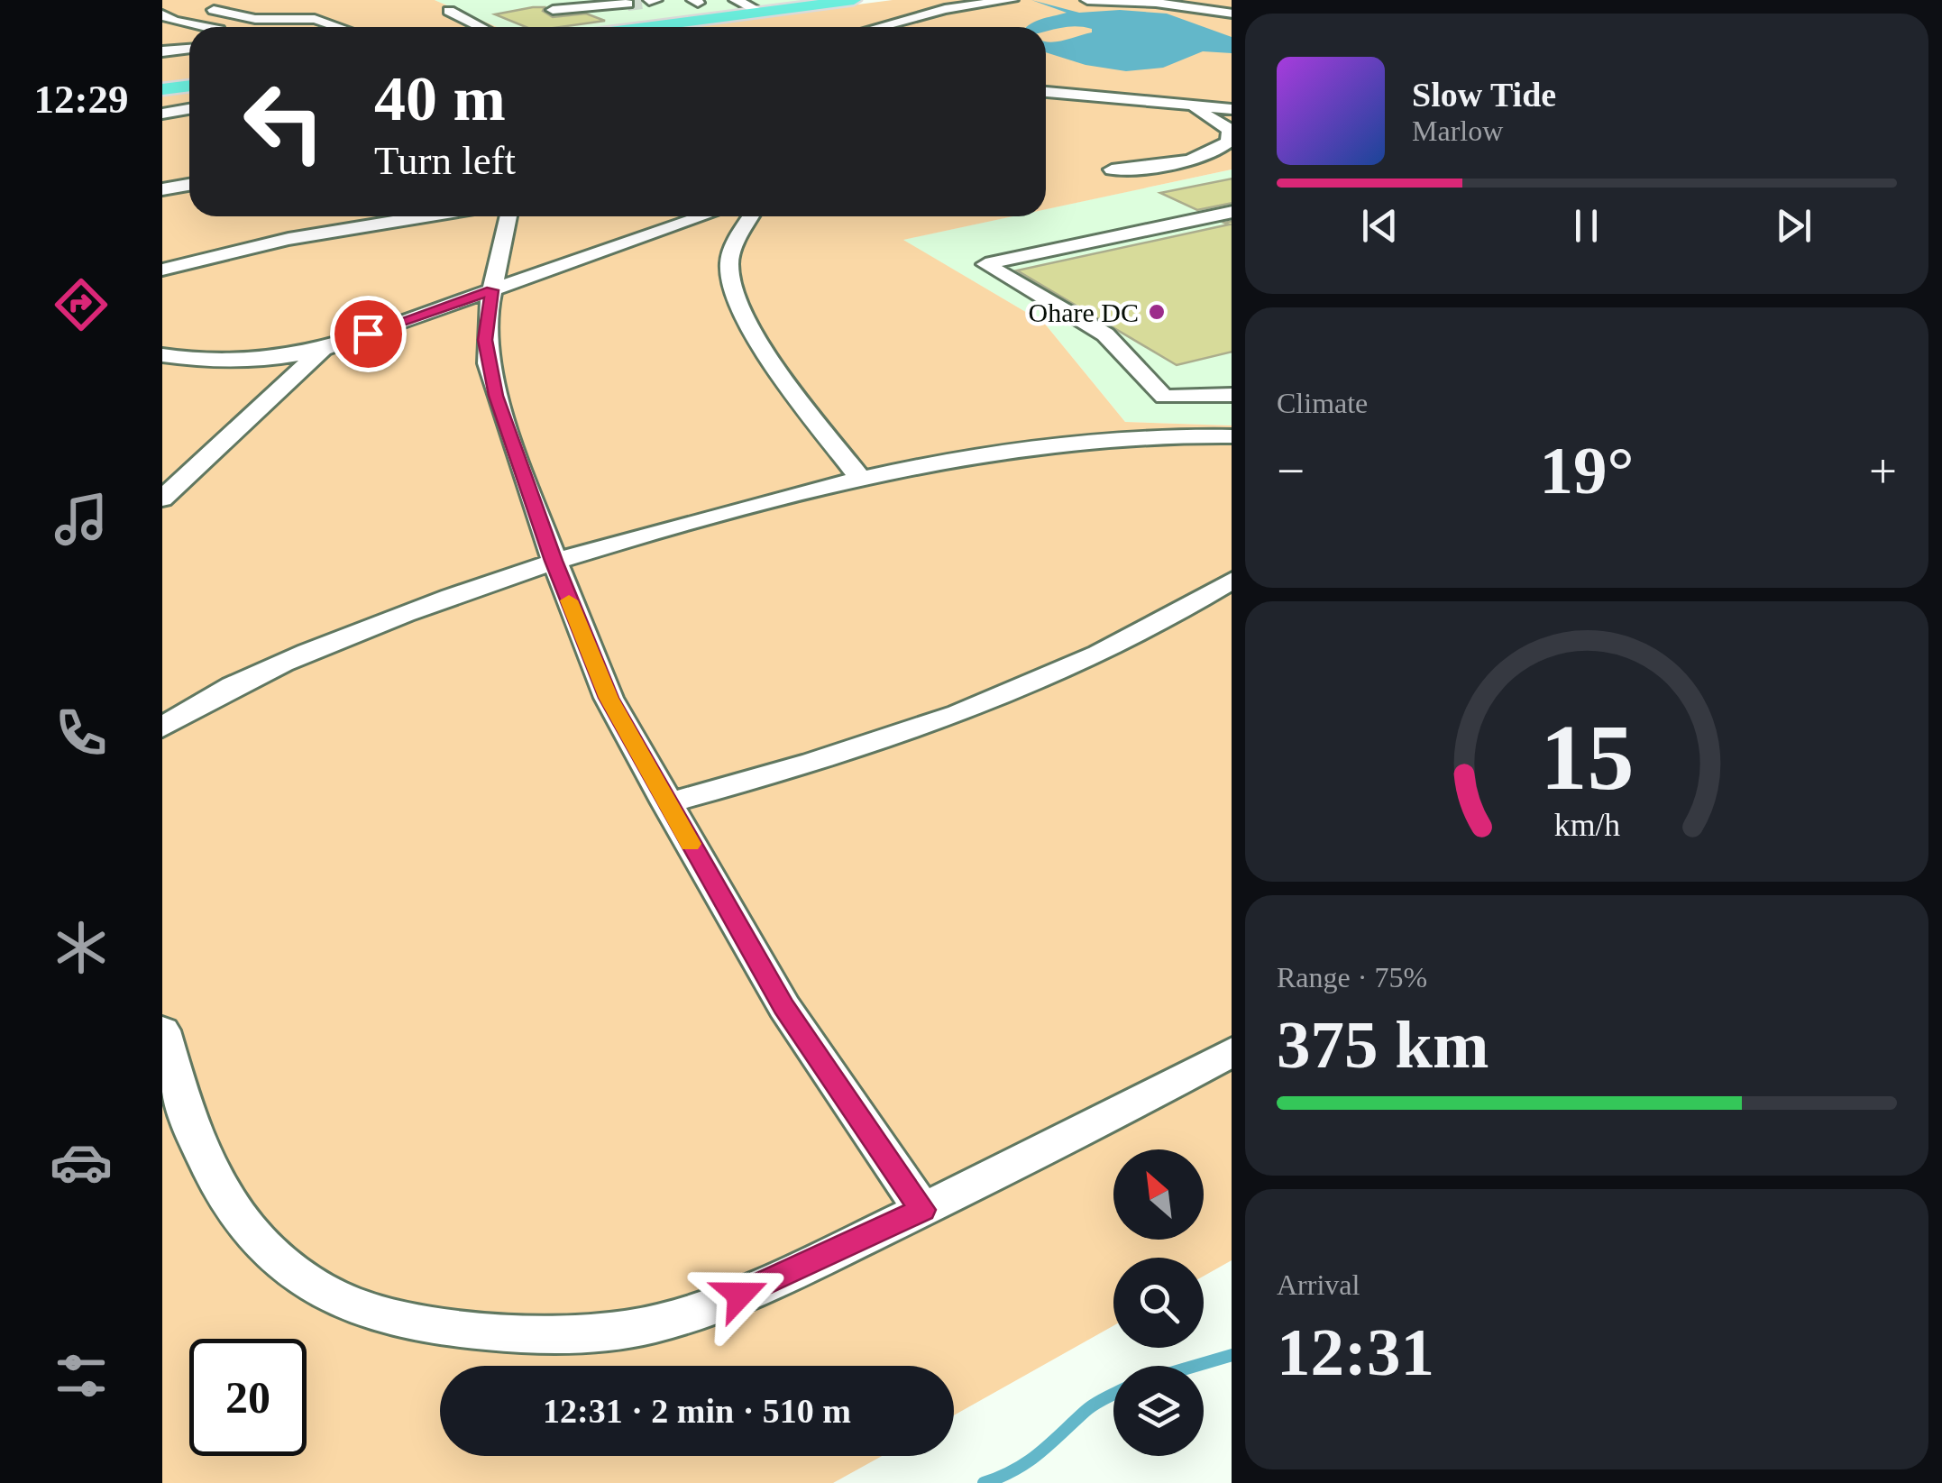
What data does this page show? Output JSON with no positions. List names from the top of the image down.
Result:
{
  "places": ["Ohare DC"],
  "north": "top left",
  "page": {
    "tabs": "12:29",
    "turn": ["40 m", "Turn left"],
    "song": ["Slow Tide", "Marlow"],
    "tile": [
      "Climate",
      ["Range · 75%", "375 km"],
      ["Arrival", "12:31"]
    ],
    "heat": ["−", "19°", "+"],
    "limit": "20",
    "trip": "12:31 · 2 min · 510 m",
    "gauge": ["15", "km/h"]
  }
}
